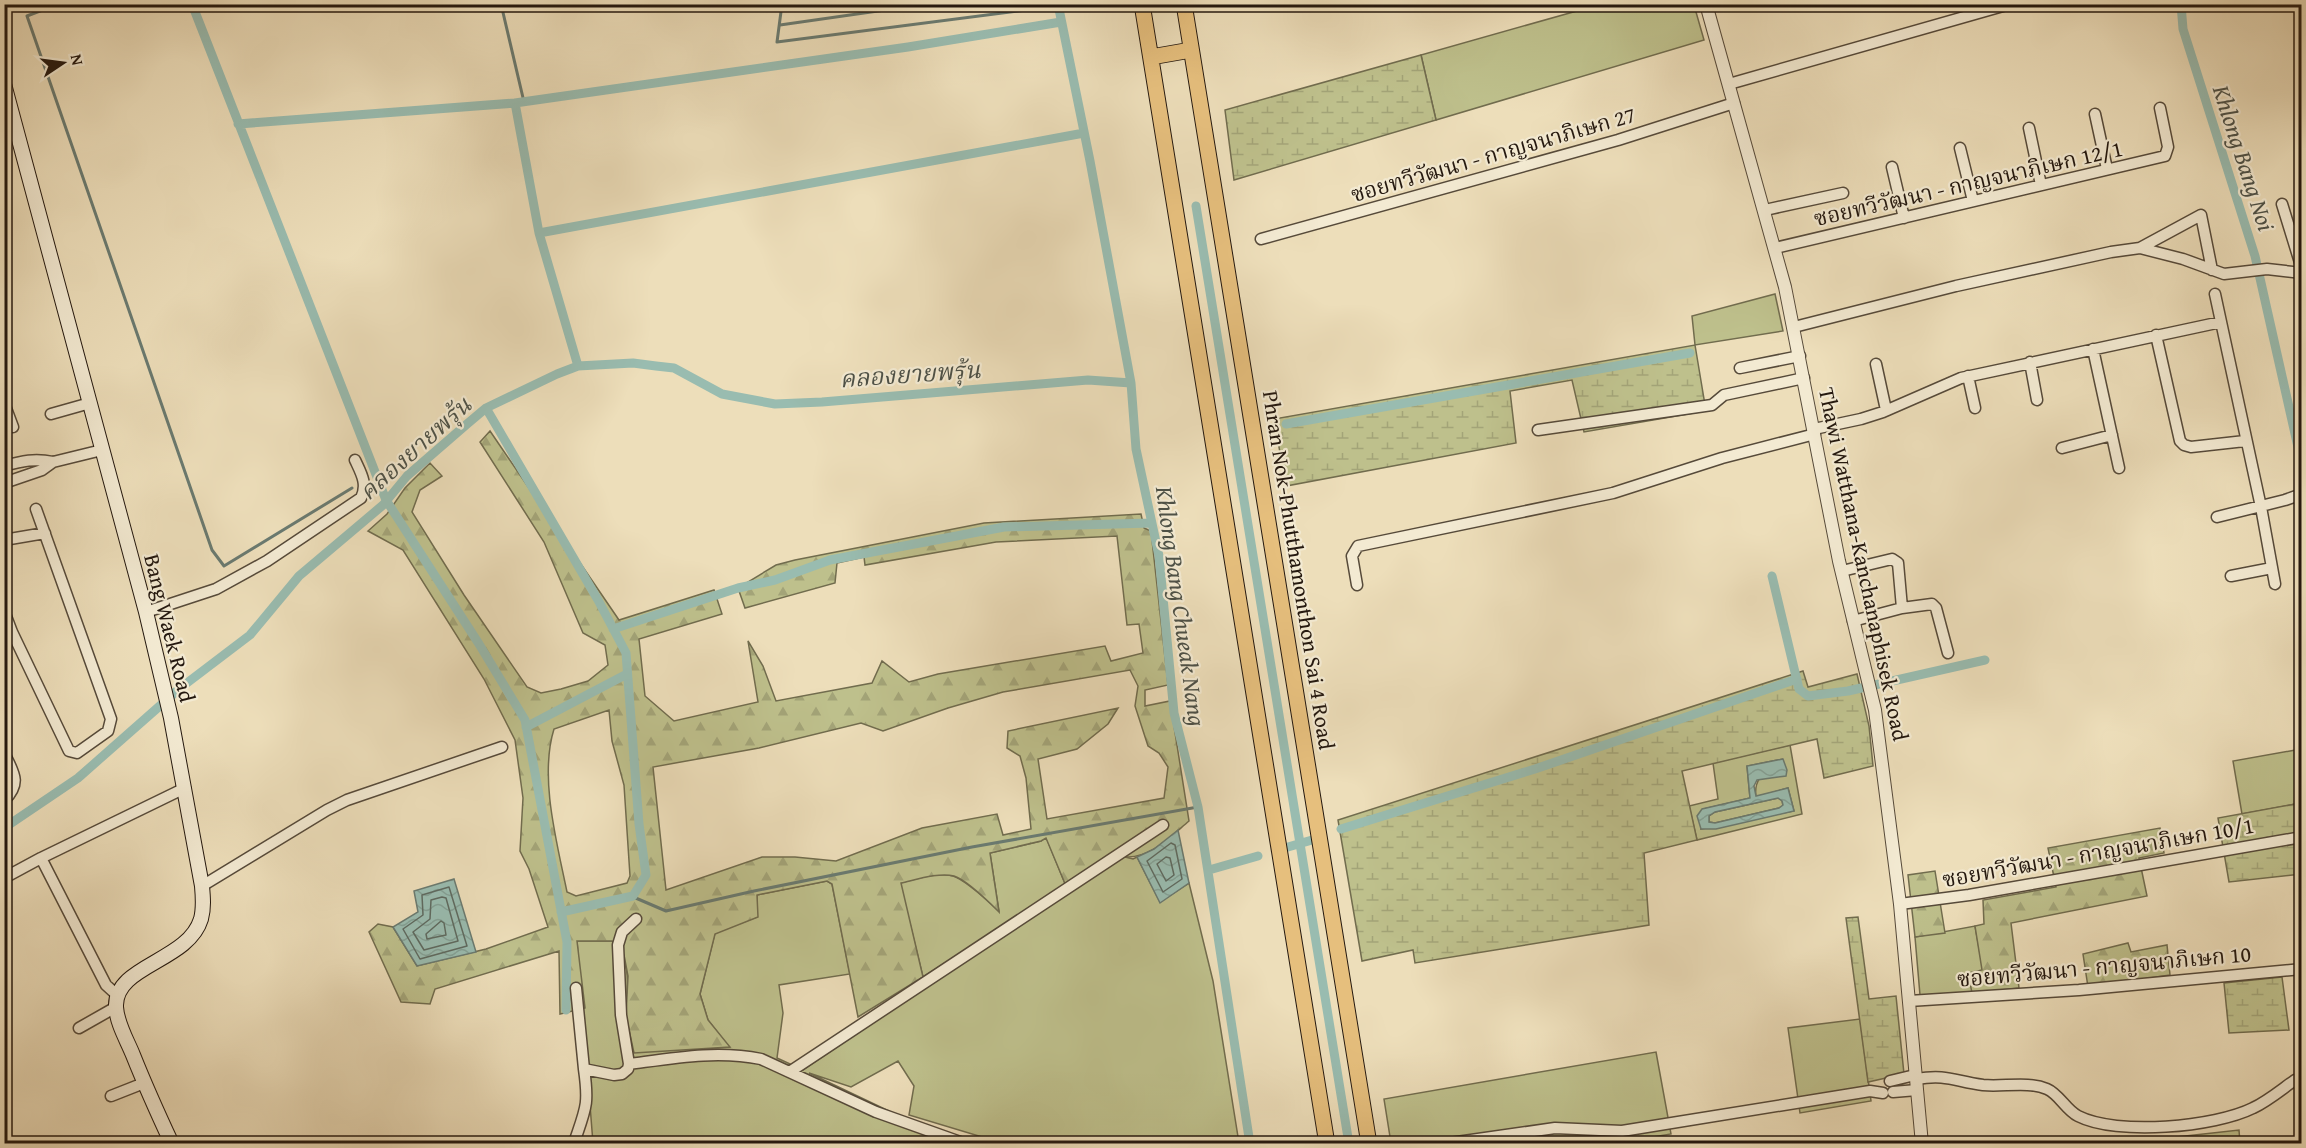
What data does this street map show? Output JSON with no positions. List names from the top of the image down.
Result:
{
  "streets": {
    "main road": ["Phran Nok-Phutthamonthon Sai 4 Road", "Bang Waek Road"],
    "street": [
      "ซอยทวีวัฒนา - กาญจนาภิเษก 27",
      "ซอยทวีวัฒนา - กาญจนาภิเษก 12/1",
      "Thawi Watthana-Kanchanaphisek Road",
      "ซอยทวีวัฒนา - กาญจนาภิเษก 10/1",
      "ซอยทวีวัฒนา - กาญจนาภิเษก 10"
    ]
  },
  "crossings": [
    ["ซอยทวีวัฒนา - กาญจนาภิเษก 27", "Thawi Watthana-Kanchanaphisek Road"],
    ["ซอยทวีวัฒนา - กาญจนาภิเษก 12/1", "Thawi Watthana-Kanchanaphisek Road"],
    ["Thawi Watthana-Kanchanaphisek Road", "ซอยทวีวัฒนา - กาญจนาภิเษก 10/1"],
    ["Thawi Watthana-Kanchanaphisek Road", "ซอยทวีวัฒนา - กาญจนาภิเษก 10"]
  ],
  "water": ["Khlong Bang Noi", "คลองยายพรุ้น", "Khlong Bang Chueak Nang"],
  "north": "right"
}
